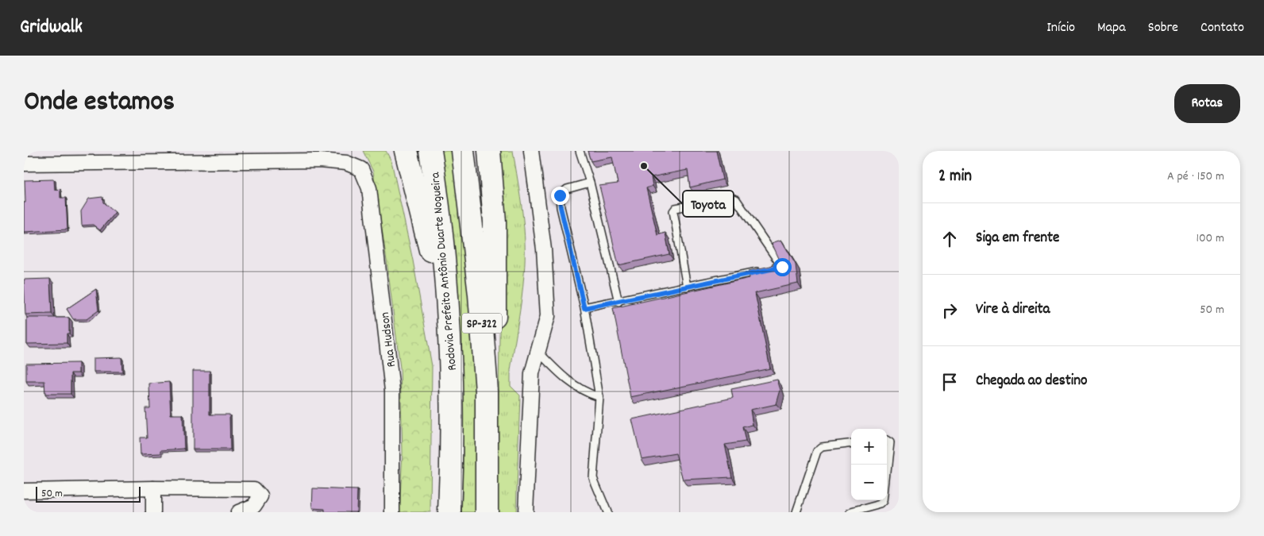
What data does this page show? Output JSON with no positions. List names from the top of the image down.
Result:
{
  "streets": {
    "highway": ["Rodovia Prefeito Antônio Duarte Nogueira", "SP-322"],
    "street": ["Rua Hudson"]
  },
  "places": ["Toyota"],
  "scale_bar": "50 m",
  "page": {
    "header": "Gridwalk",
    "nav": [
      "Início",
      "Mapa",
      "Sobre",
      "Contato"
    ],
    "title": "Onde estamos",
    "buttons": "Rotas",
    "heading": ["2 min", "A pé · 150 m"],
    "list": [
      ["Siga em frente", "100 m"],
      ["Vire à direita", "50 m"],
      "Chegada ao destino"
    ],
    "map_buttons": ["+", "−"],
    "scale": "50 m"
  }
}
